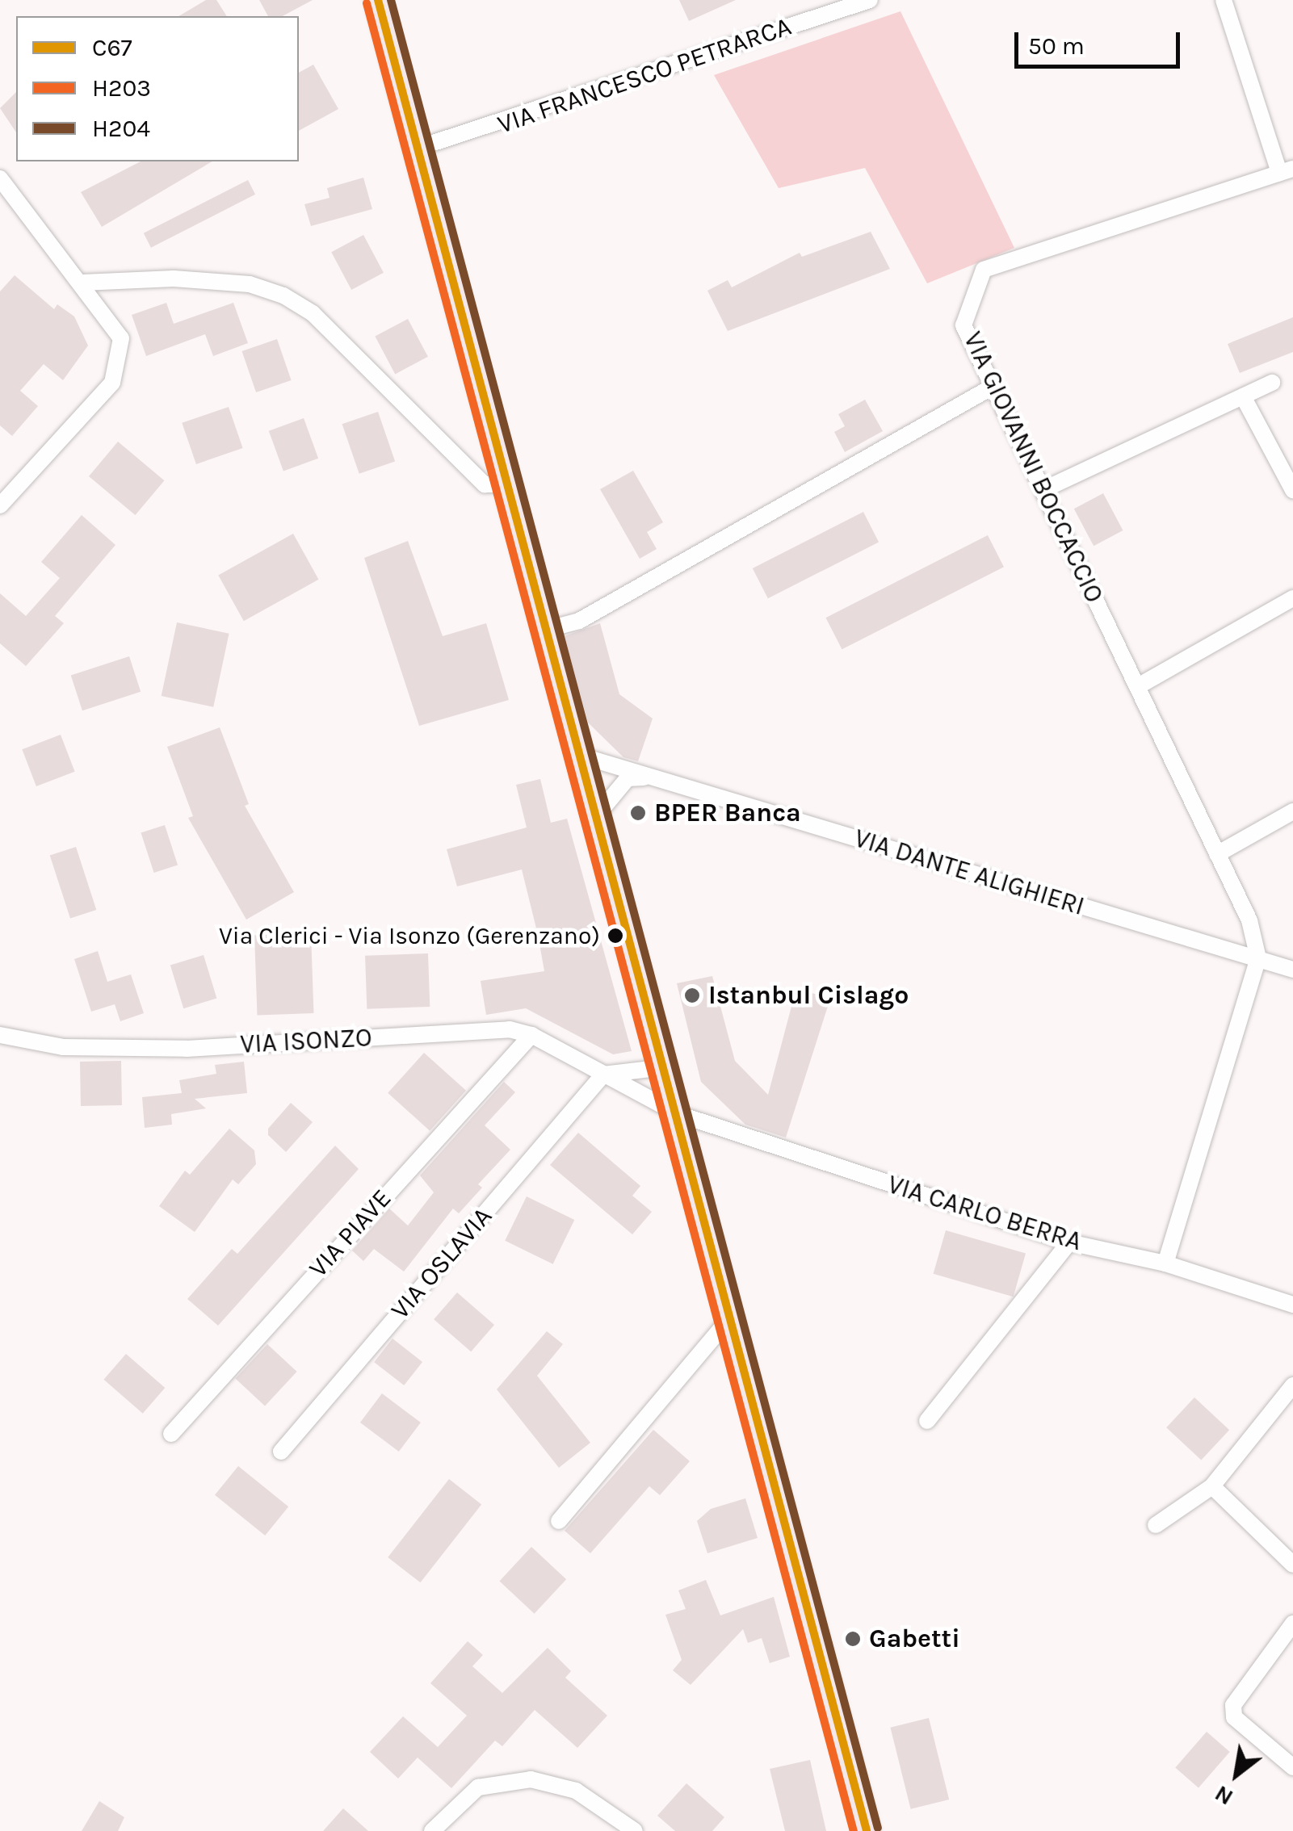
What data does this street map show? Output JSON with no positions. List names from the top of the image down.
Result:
{
  "streets": {
    "street": [
      "VIA FRANCESCO PETRARCA",
      "VIA GIOVANNI BOCCACCIO",
      "VIA DANTE ALIGHIERI",
      "VIA ISONZO",
      "VIA CARLO BERRA",
      "VIA PIAVE",
      "VIA OSLAVIA"
    ]
  },
  "crossings": [
    ["VIA GIOVANNI BOCCACCIO", "VIA DANTE ALIGHIERI"],
    ["VIA ISONZO", "VIA CARLO BERRA"],
    ["VIA ISONZO", "VIA PIAVE"],
    ["VIA ISONZO", "VIA OSLAVIA"]
  ],
  "places": [
    "BPER Banca",
    "Via Clerici - Via Isonzo (Gerenzano)",
    "Istanbul Cislago",
    "Gabetti"
  ],
  "lines": ["transit line C67", "transit line H204", "transit line H203"],
  "legend": ["C67", "H203", "H204"],
  "scale_bar": "50 m",
  "north": "bottom left"
}
